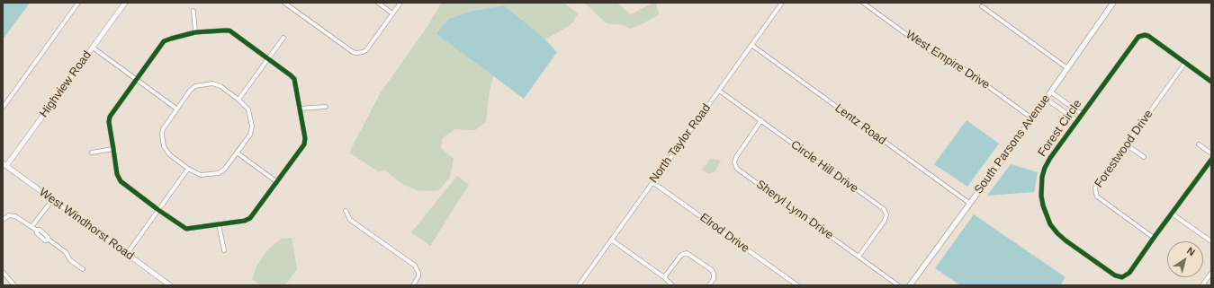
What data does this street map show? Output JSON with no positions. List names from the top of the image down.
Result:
{
  "streets": {
    "main road": ["South Parsons Avenue"],
    "street": [
      "West Empire Drive",
      "Highview Road",
      "Lentz Road",
      "Forest Circle",
      "North Taylor Road",
      "Forestwood Drive",
      "Circle Hill Drive",
      "Sheryl Lynn Drive",
      "West Windhorst Road",
      "Elrod Drive"
    ]
  },
  "crossings": [
    ["West Empire Drive", "South Parsons Avenue"],
    ["Highview Road", "West Windhorst Road"],
    ["Lentz Road", "North Taylor Road"],
    ["Lentz Road", "South Parsons Avenue"],
    ["Forest Circle", "South Parsons Avenue"],
    ["Forest Circle", "Forestwood Drive"],
    ["North Taylor Road", "Circle Hill Drive"],
    ["North Taylor Road", "Elrod Drive"],
    ["Circle Hill Drive", "Sheryl Lynn Drive"]
  ],
  "north": "top right"
}
